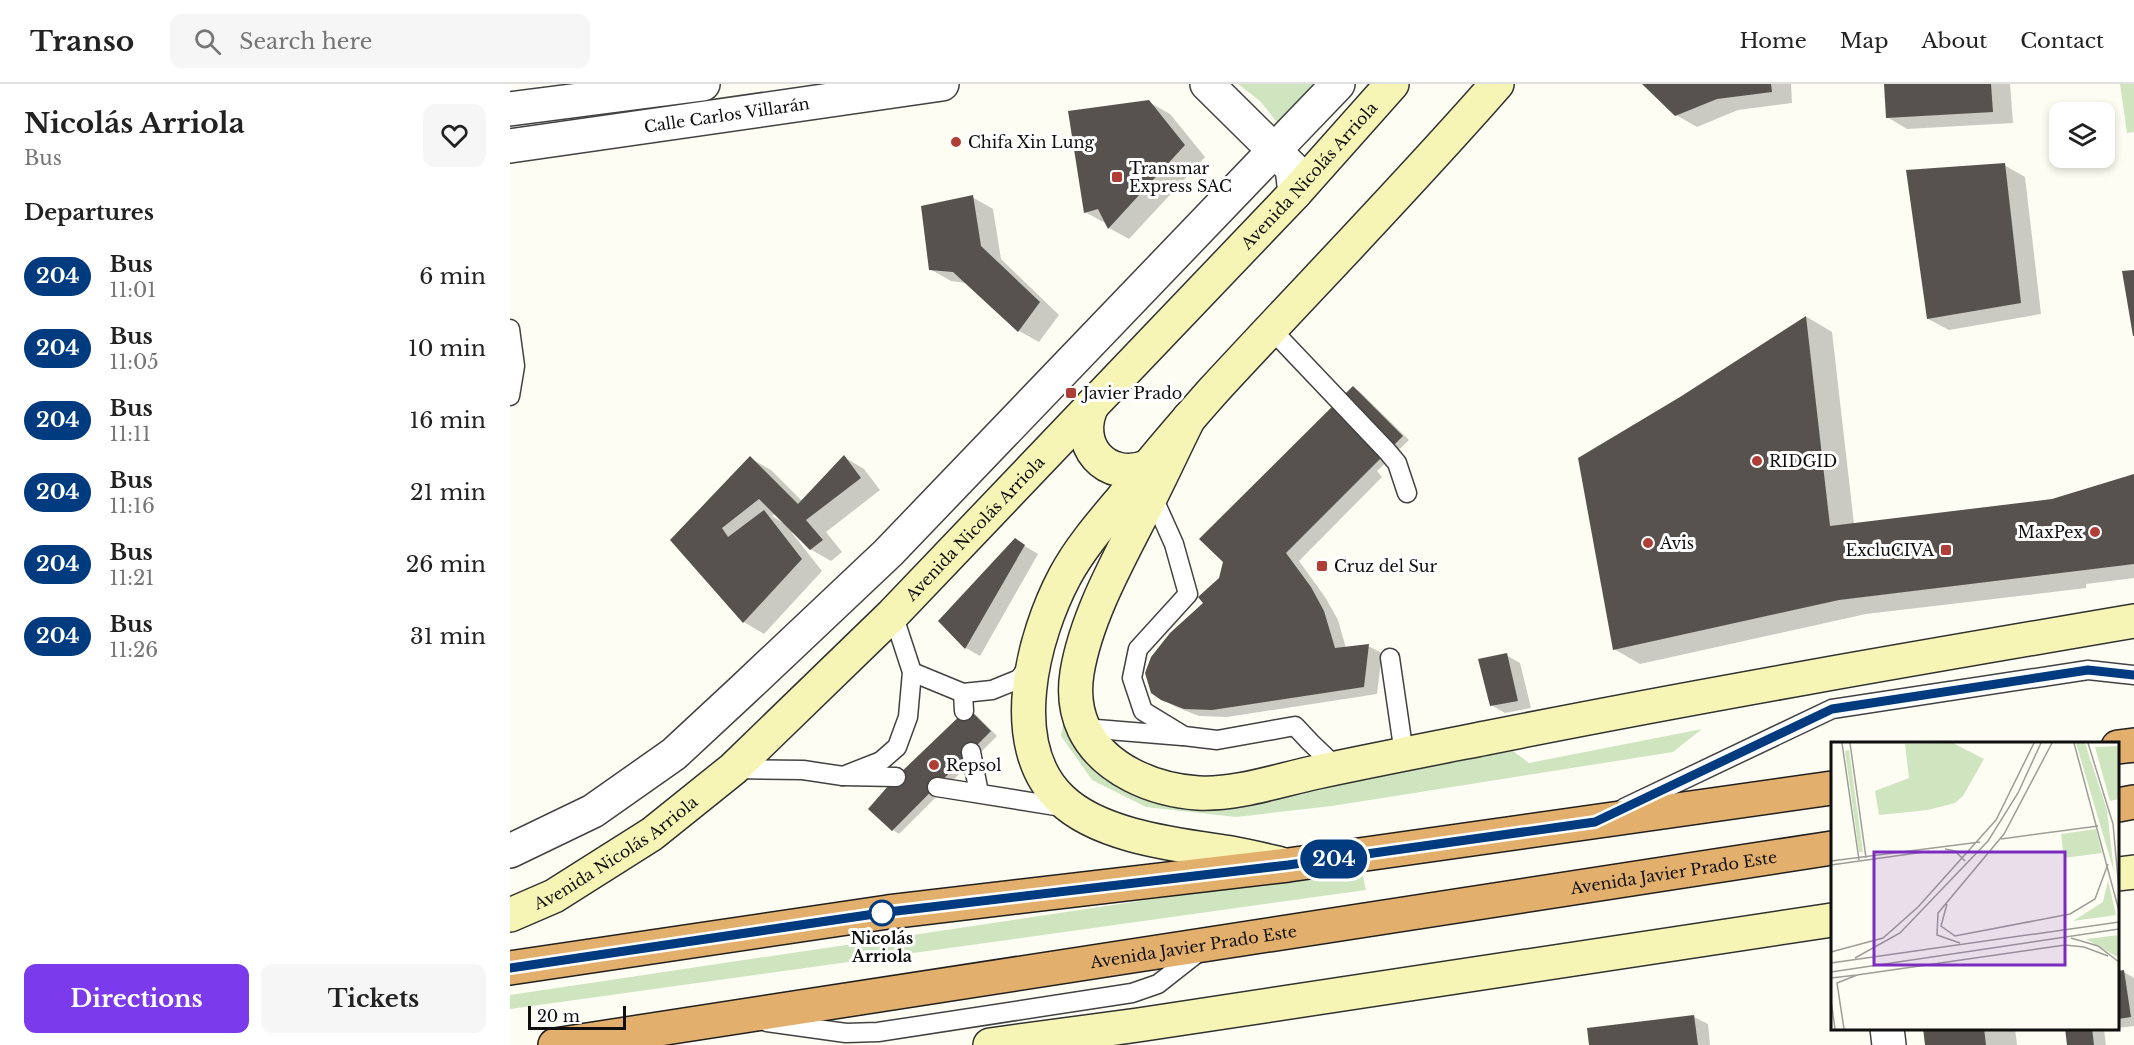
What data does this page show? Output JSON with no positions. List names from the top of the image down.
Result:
{
  "streets": {
    "highway": ["Avenida Javier Prado Este"],
    "main road": ["Avenida Nicolás Arriola"],
    "street": ["Calle Carlos Villarán"]
  },
  "places": {
    "other": [
      "Chifa Xin Lung",
      "RIDGID",
      "MaxPex",
      "Avis",
      "Repsol",
      "Nicolás Arriola"
    ],
    "transit": [
      "Transmar Express SAC",
      "Javier Prado",
      "ExcluCIVA",
      "Cruz del Sur"
    ]
  },
  "lines": ["bus line 204"],
  "scale_bar": "20 m",
  "page": {
    "header": "Transo",
    "search": "Search here",
    "nav": [
      "Home",
      "Map",
      "About",
      "Contact"
    ],
    "heading": [
      ["Nicolás Arriola", "Bus"],
      "Departures"
    ],
    "on_map": "204",
    "list": [
      {
        "mark": "204",
        "name": "Bus",
        "note": "11:01",
        "value": "6 min"
      },
      {
        "mark": "204",
        "name": "Bus",
        "note": "11:05",
        "value": "10 min"
      },
      {
        "mark": "204",
        "name": "Bus",
        "note": "11:11",
        "value": "16 min"
      },
      {
        "mark": "204",
        "name": "Bus",
        "note": "11:16",
        "value": "21 min"
      },
      {
        "mark": "204",
        "name": "Bus",
        "note": "11:21",
        "value": "26 min"
      },
      {
        "mark": "204",
        "name": "Bus",
        "note": "11:26",
        "value": "31 min"
      }
    ],
    "buttons": ["Directions", "Tickets"],
    "scale": "20 m"
  }
}
